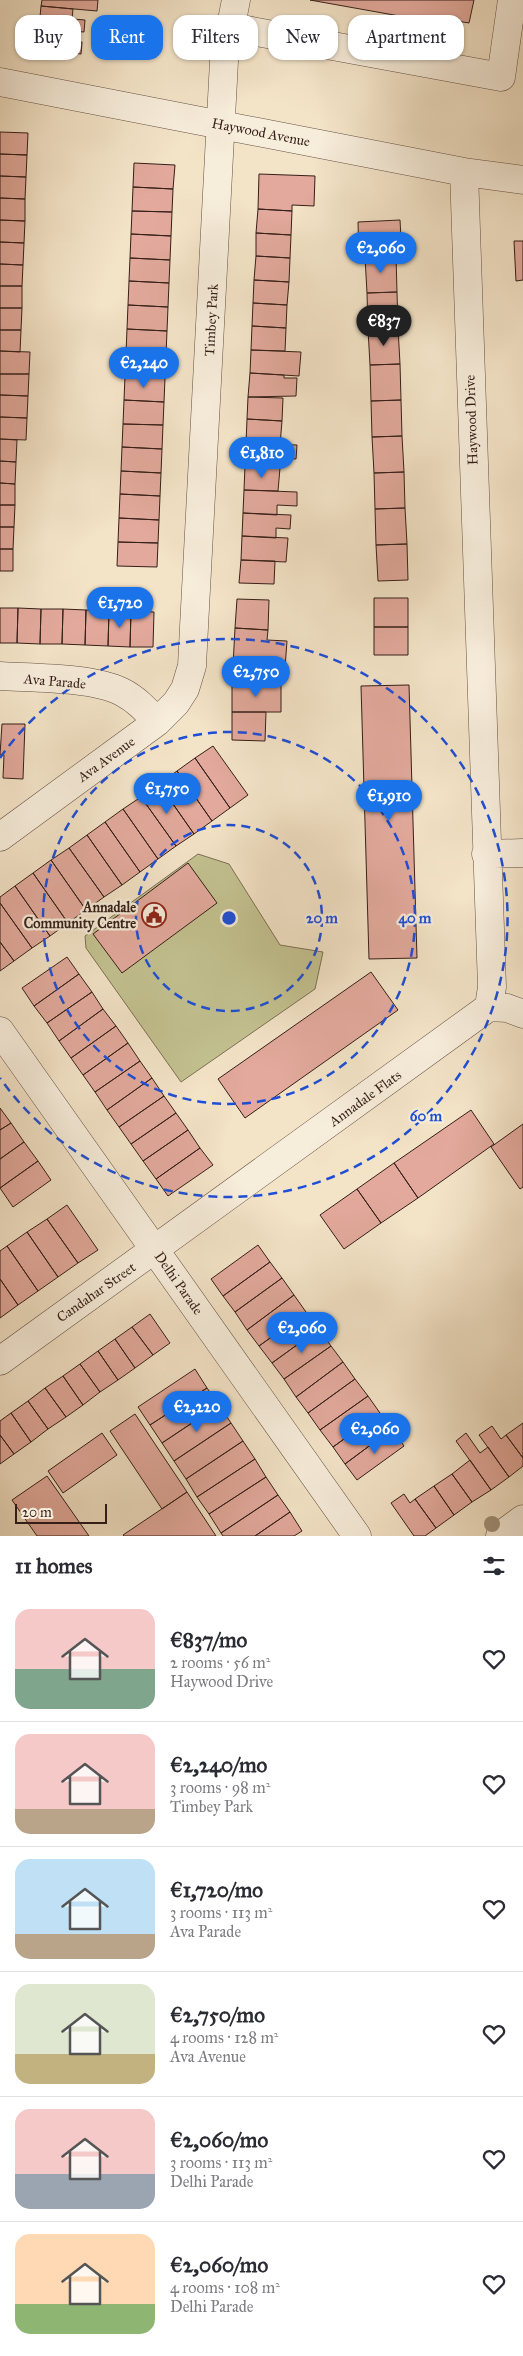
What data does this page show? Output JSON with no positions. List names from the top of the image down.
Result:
{
  "streets": {
    "street": [
      "Haywood Avenue",
      "Timbey Park",
      "Haywood Drive",
      "Ava Parade",
      "Ava Avenue",
      "Annadale Flats",
      "Delhi Parade",
      "Candahar Street"
    ]
  },
  "crossings": [
    ["Haywood Avenue", "Timbey Park"],
    ["Haywood Avenue", "Haywood Drive"],
    ["Timbey Park", "Ava Avenue"],
    ["Ava Parade", "Ava Avenue"],
    ["Annadale Flats", "Candahar Street"],
    ["Delhi Parade", "Candahar Street"]
  ],
  "places": {
    "public building": ["Annadale Community Centre"]
  },
  "scale_bar": "20 m",
  "page": {
    "chip": [
      "Buy",
      "Rent",
      "Filters",
      "New",
      "Apartment"
    ],
    "price": [
      "€2,060",
      "€837",
      "€2,240",
      "€1,810",
      "€1,720",
      "€2,750",
      "€1,750",
      "€1,910",
      "€2,060",
      "€2,220",
      "€2,060"
    ],
    "scale": "20 m",
    "heading": "11 homes",
    "list": [
      {
        "name": "€837/mo",
        "note": "2 rooms · 56 m² · Haywood Drive"
      },
      {
        "name": "€2,240/mo",
        "note": "3 rooms · 98 m² · Timbey Park"
      },
      {
        "name": "€1,720/mo",
        "note": "3 rooms · 113 m² · Ava Parade"
      },
      {
        "name": "€2,750/mo",
        "note": "4 rooms · 128 m² · Ava Avenue"
      },
      {
        "name": "€2,060/mo",
        "note": "3 rooms · 113 m² · Delhi Parade"
      },
      {
        "name": "€2,060/mo",
        "note": "4 rooms · 108 m² · Delhi Parade"
      }
    ]
  },
  "rings": ["20 m", "40 m", "60 m"]
}
